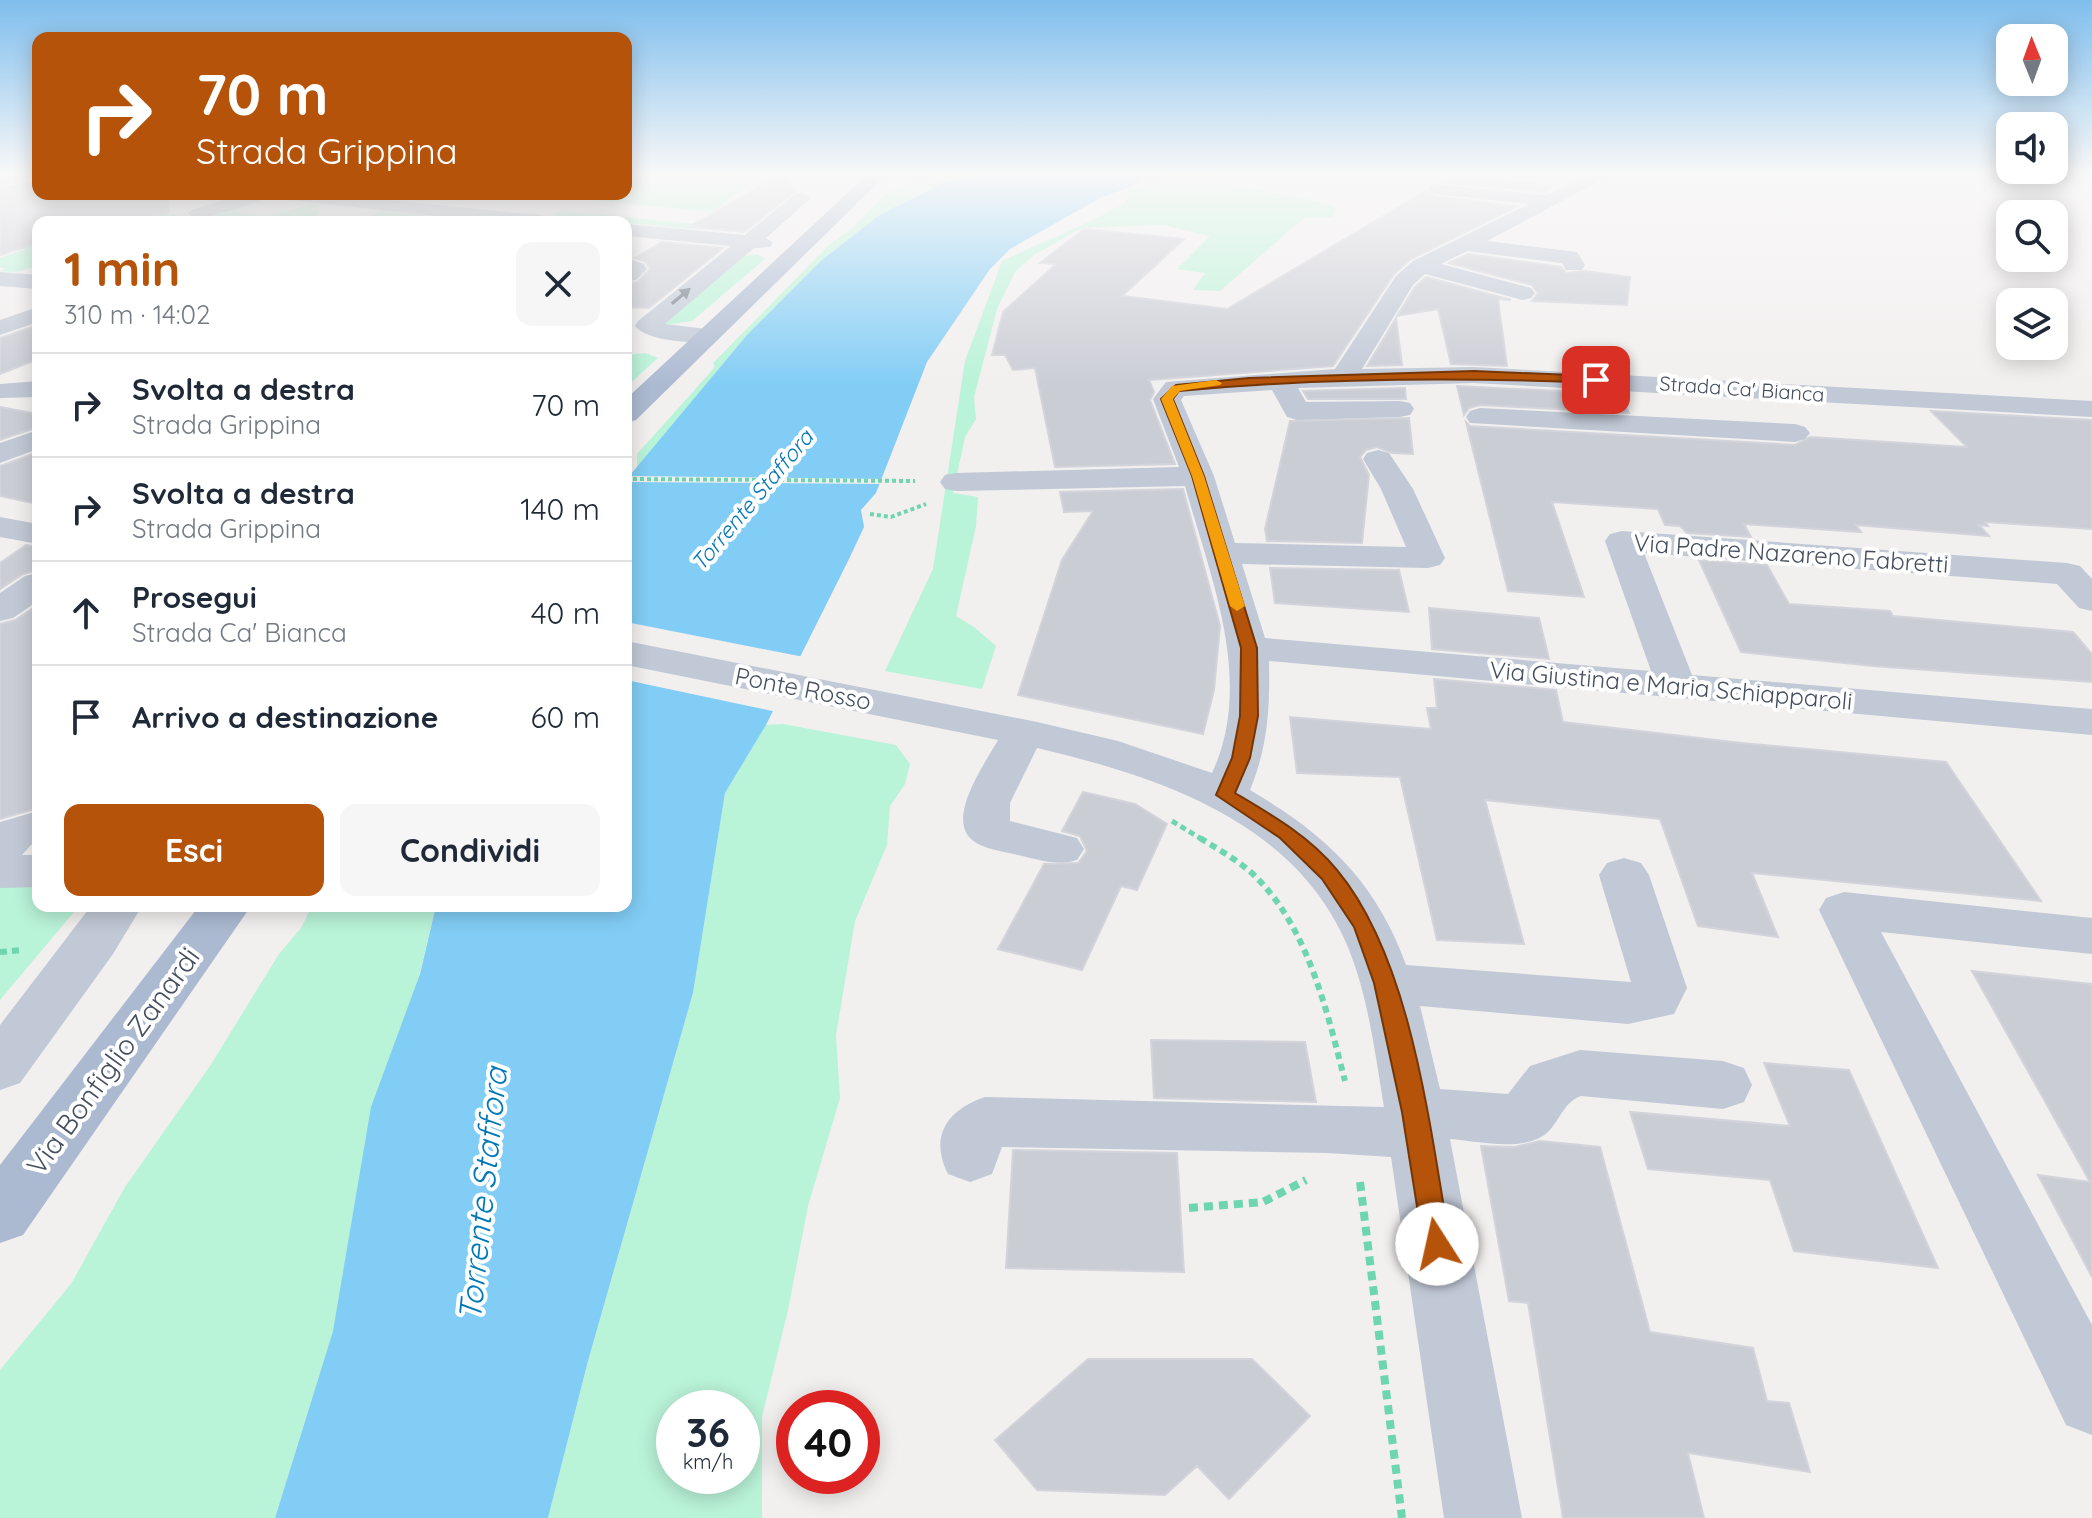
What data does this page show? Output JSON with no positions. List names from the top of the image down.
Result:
{
  "streets": {
    "main road": ["Via Bonfiglio Zanardi"],
    "street": [
      "Strada Ca' Bianca",
      "Via Padre Nazareno Fabretti",
      "Via Giustina e Maria Schiapparoli",
      "Ponte Rosso"
    ]
  },
  "crossings": [
    ["Via Padre Nazareno Fabretti", "Via Giustina e Maria Schiapparoli"]
  ],
  "water": ["Torrente Staffora"],
  "north": "top",
  "page": {
    "turn": ["70 m", "Strada Grippina"],
    "heading": ["1 min", "310 m · 14:02"],
    "list": [
      {
        "name": "Svolta a destra",
        "note": "Strada Grippina",
        "value": "70 m"
      },
      {
        "name": "Svolta a destra",
        "note": "Strada Grippina",
        "value": "140 m"
      },
      {
        "name": "Prosegui",
        "note": "Strada Ca' Bianca",
        "value": "40 m"
      },
      {
        "name": "Arrivo a destinazione",
        "value": "60 m"
      }
    ],
    "buttons": ["Esci", "Condividi"],
    "speed": "36 km/h",
    "limit": "40"
  }
}
